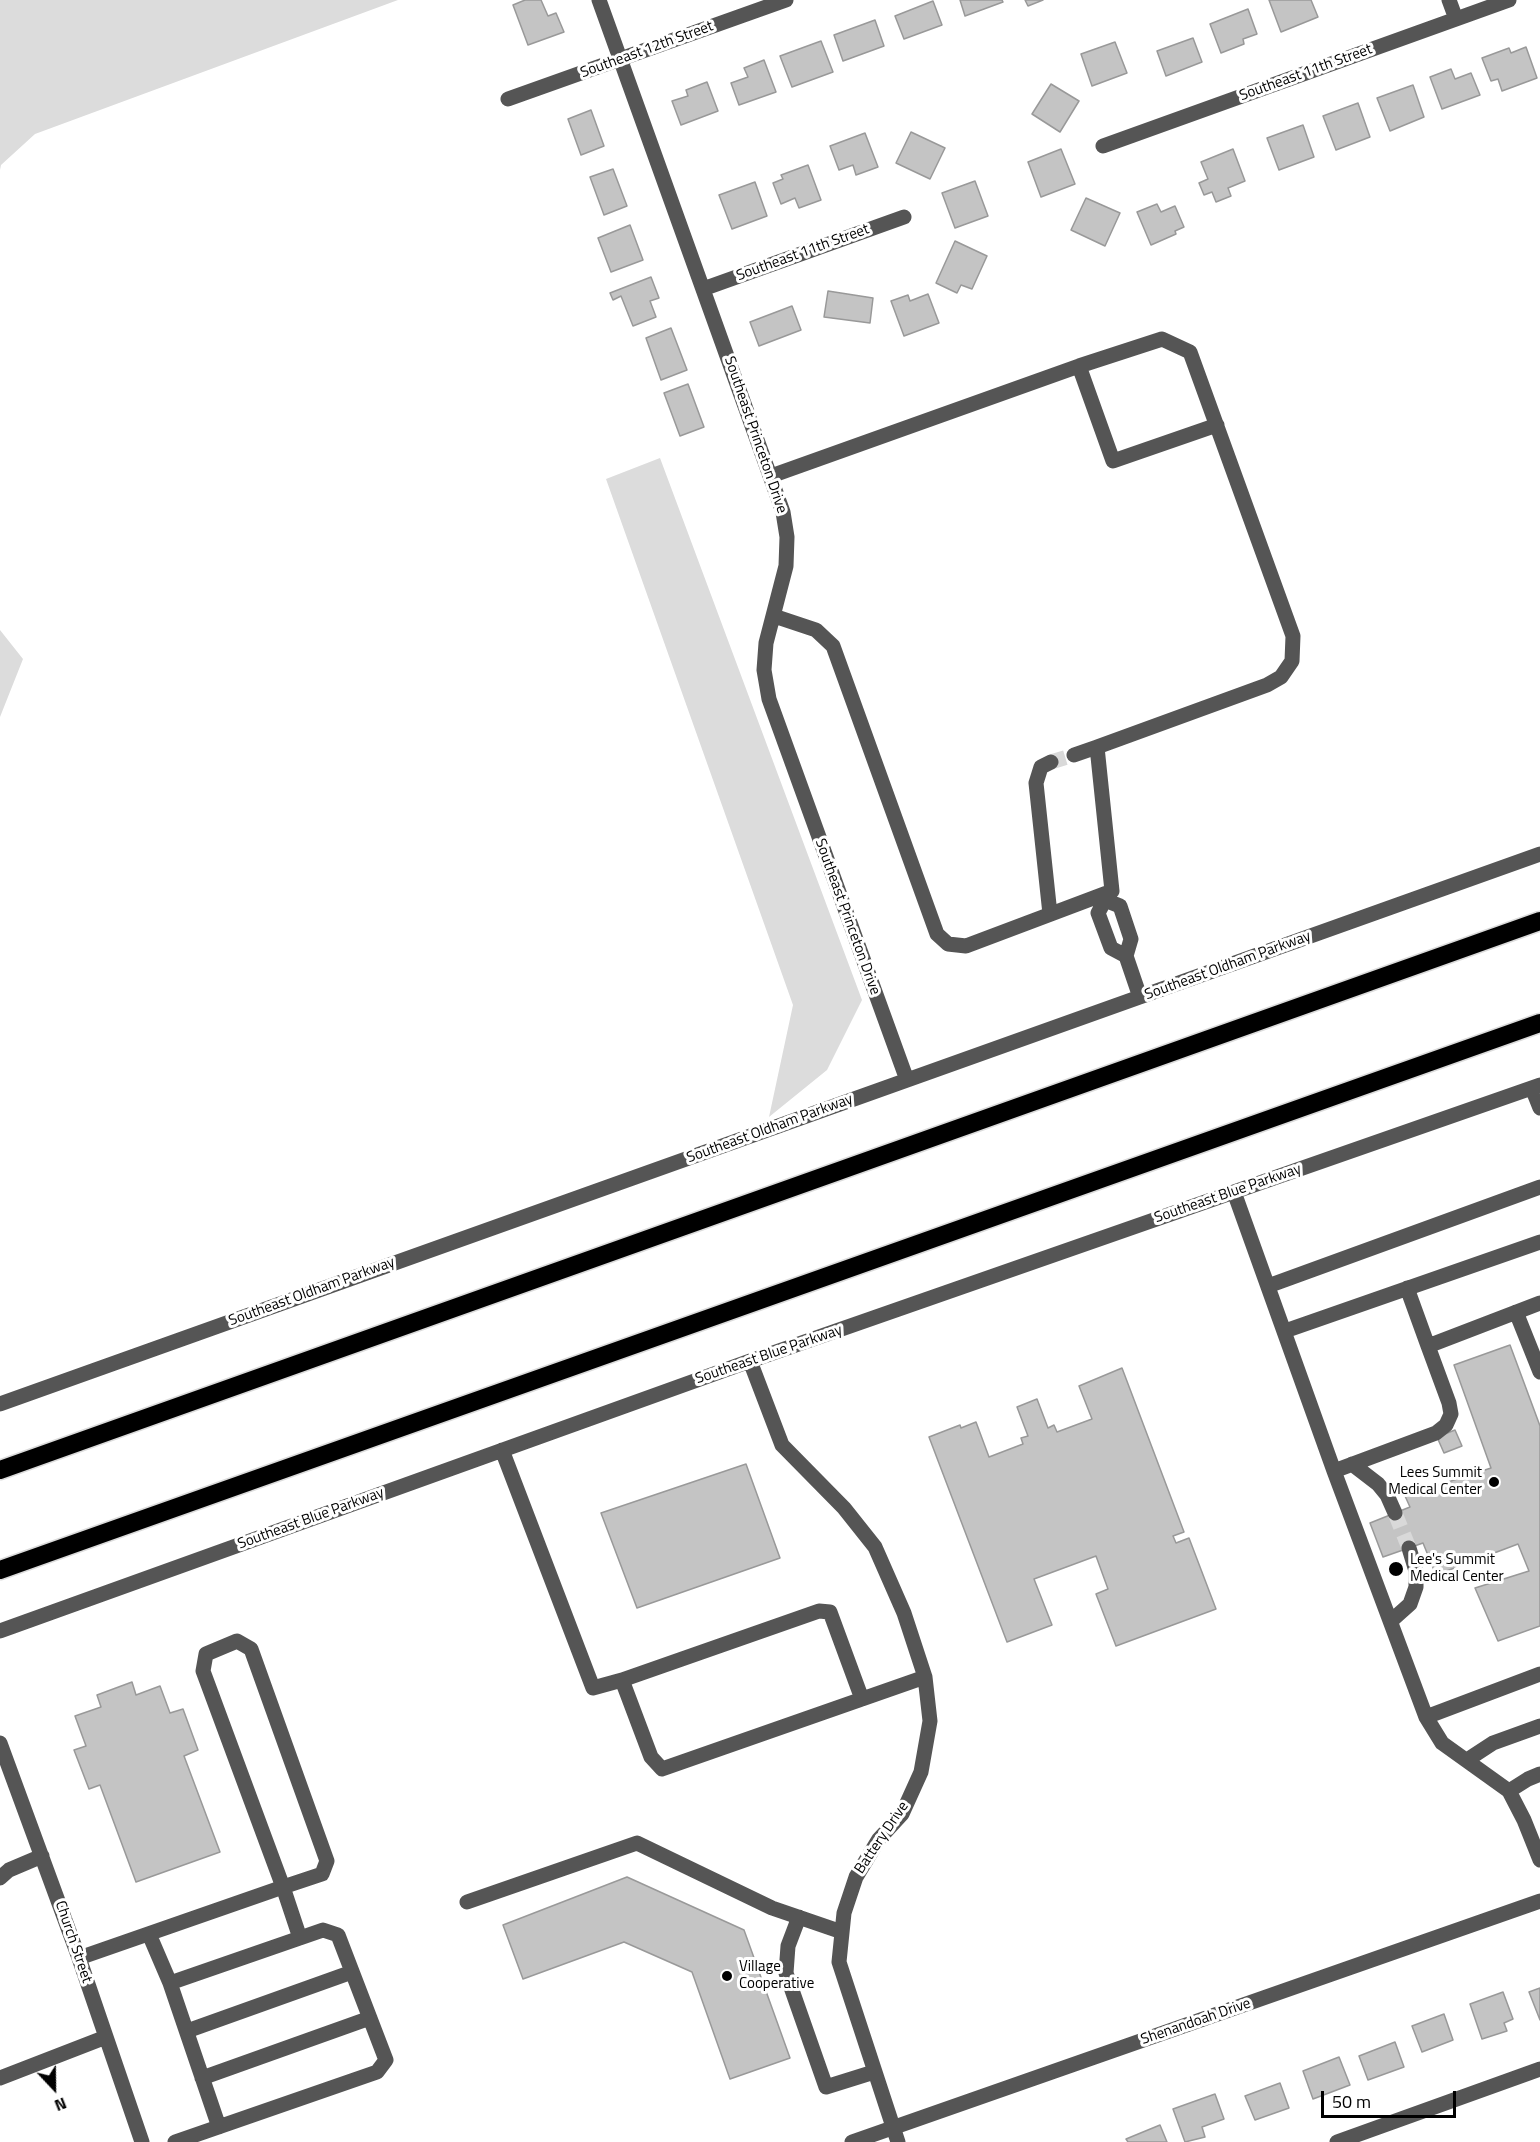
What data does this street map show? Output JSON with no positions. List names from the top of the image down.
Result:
{
  "streets": {
    "street": [
      "Southeast 12th Street",
      "Southeast 11th Street",
      "Southeast Princeton Drive",
      "Southeast Oldham Parkway",
      "Southeast Blue Parkway",
      "Battery Drive",
      "Church Street",
      "Shenandoah Drive"
    ]
  },
  "crossings": [
    ["Southeast 12th Street", "Southeast Princeton Drive"],
    ["Southeast 11th Street", "Southeast Princeton Drive"],
    ["Southeast Princeton Drive", "Southeast Oldham Parkway"],
    ["Southeast Blue Parkway", "Battery Drive"],
    ["Battery Drive", "Shenandoah Drive"]
  ],
  "places": ["Lees Summit Medical Center", "Lee's Summit Medical Center", "Village Cooperative"],
  "scale_bar": "50 m",
  "north": "bottom"
}
